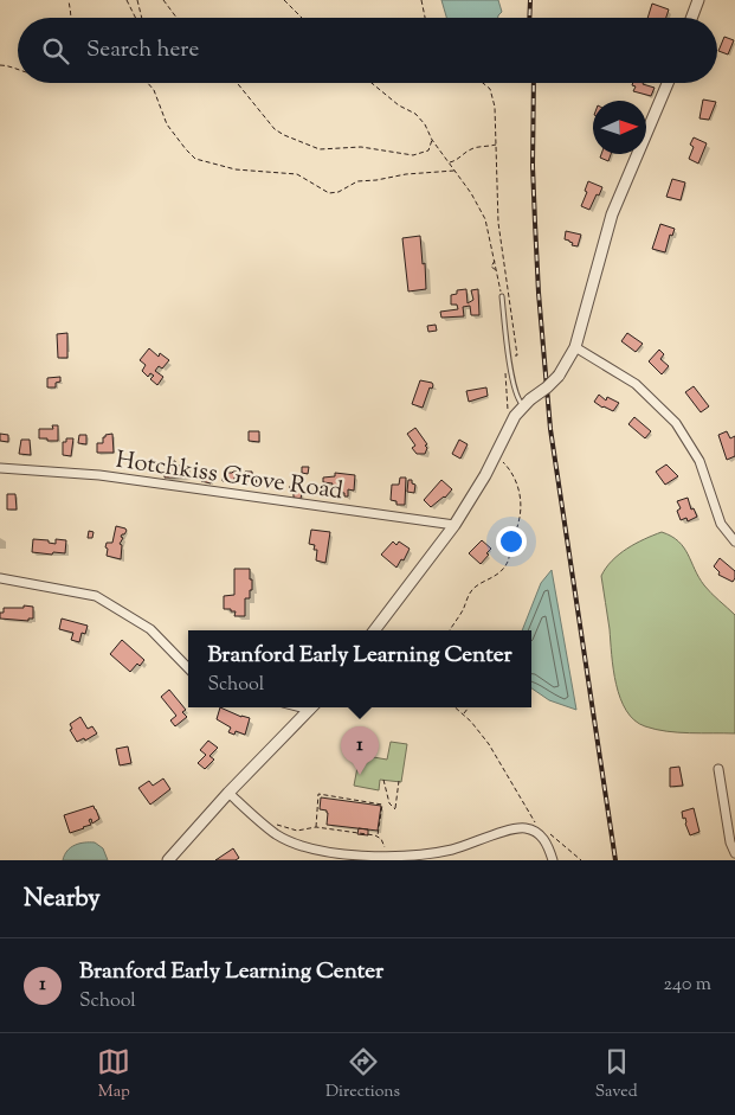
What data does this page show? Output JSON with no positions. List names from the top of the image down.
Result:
{
  "streets": {
    "street": ["Hotchkiss Grove Road"]
  },
  "north": "right",
  "page": {
    "search": "Search here",
    "popup": ["Branford Early Learning Center", "School"],
    "pins": "1",
    "heading": "Nearby",
    "list": [
      {
        "mark": "1",
        "name": "Branford Early Learning Center",
        "note": "School",
        "value": "240 m"
      }
    ],
    "nav": ["Map", "Directions", "Saved"]
  }
}
